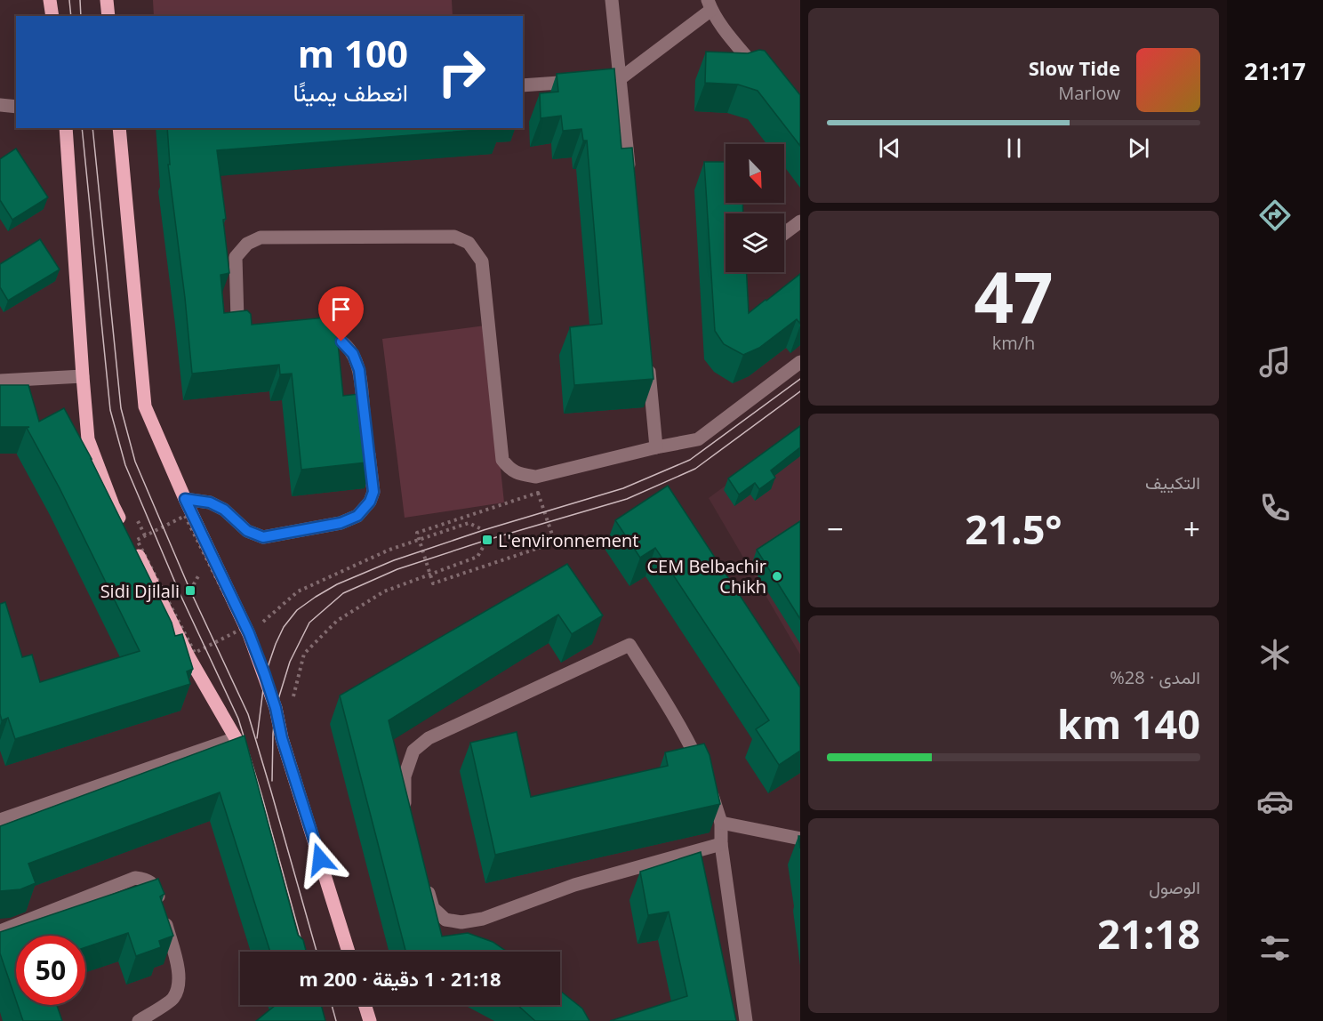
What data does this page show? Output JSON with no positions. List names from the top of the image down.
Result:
{
  "places": {
    "transit": ["L'environnement", "Sidi Djilali"],
    "other": ["CEM Belbachir Chikh"]
  },
  "north": "bottom right",
  "page": {
    "tabs": "21:17",
    "turn": ["100 m", "انعطف يمينًا"],
    "song": ["Slow Tide", "Marlow"],
    "tile": [
      ["47", "km/h"],
      "التكييف",
      ["المدى · 28%", "140 km"],
      ["الوصول", "21:18"]
    ],
    "heat": ["−", "21.5°", "+"],
    "limit": "50",
    "trip": "21:18 · 1 دقيقة · 200 m"
  }
}
